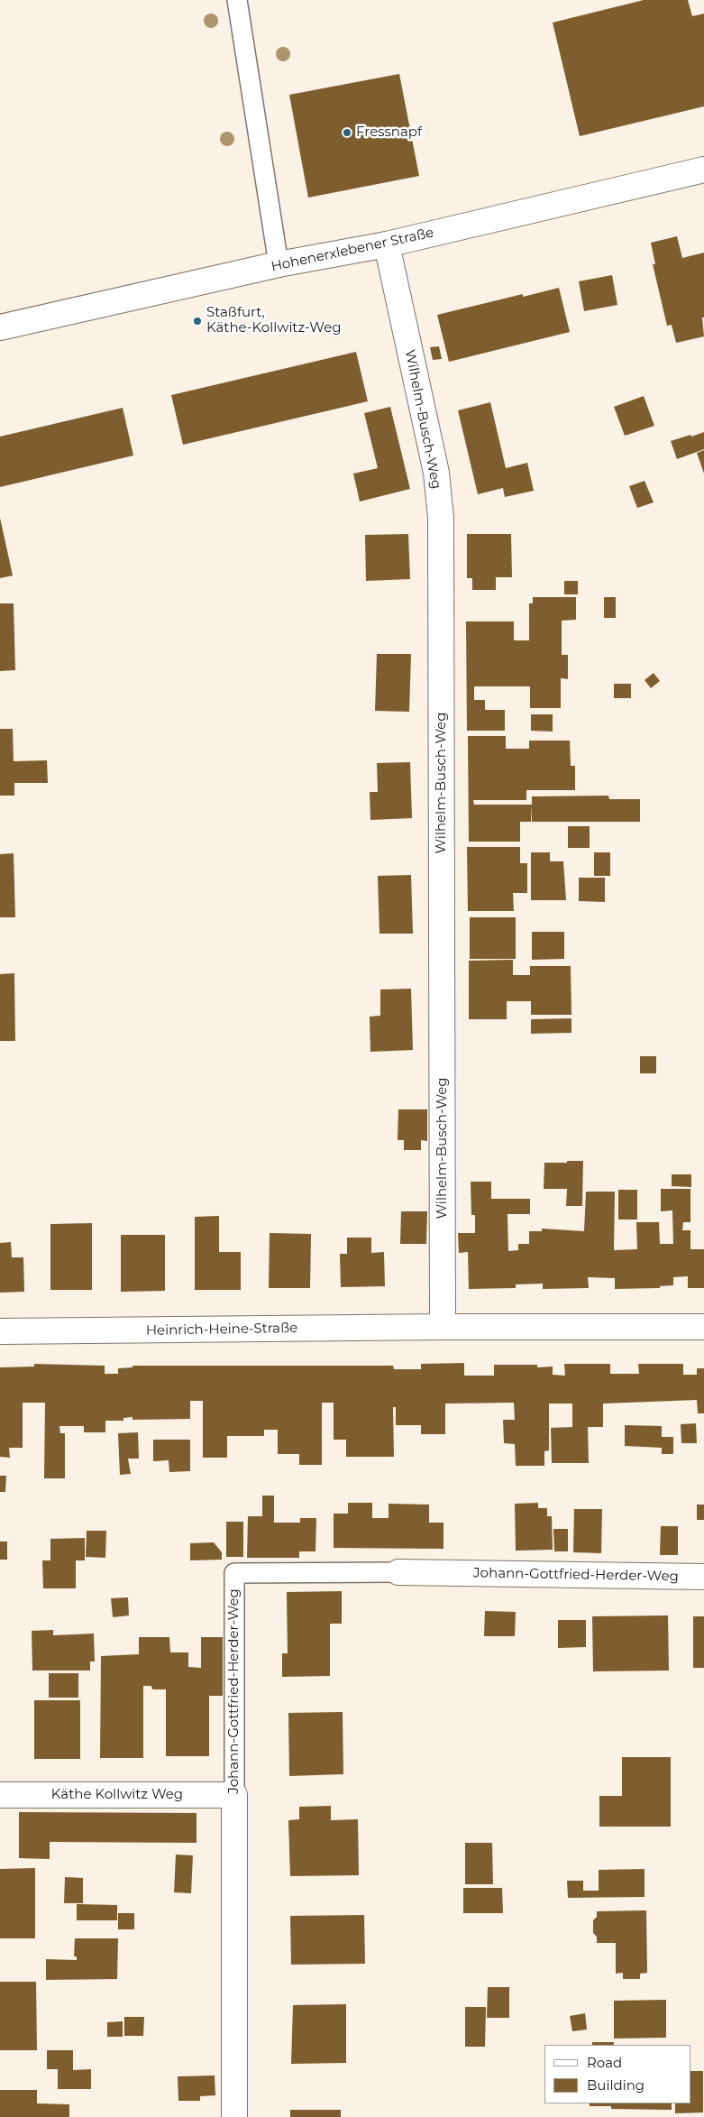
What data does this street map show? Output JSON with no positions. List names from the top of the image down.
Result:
{
  "streets": {
    "street": [
      "Hohenerxlebener Straße",
      "Wilhelm-Busch-Weg",
      "Heinrich-Heine-Straße",
      "Johann-Gottfried-Herder-Weg",
      "Käthe Kollwitz Weg"
    ]
  },
  "crossings": [
    ["Hohenerxlebener Straße", "Wilhelm-Busch-Weg"],
    ["Wilhelm-Busch-Weg", "Heinrich-Heine-Straße"],
    ["Johann-Gottfried-Herder-Weg", "Käthe Kollwitz Weg"]
  ],
  "places": ["Fressnapf", "Staßfurt, Käthe-Kollwitz-Weg"],
  "legend": ["Road", "Building"]
}
